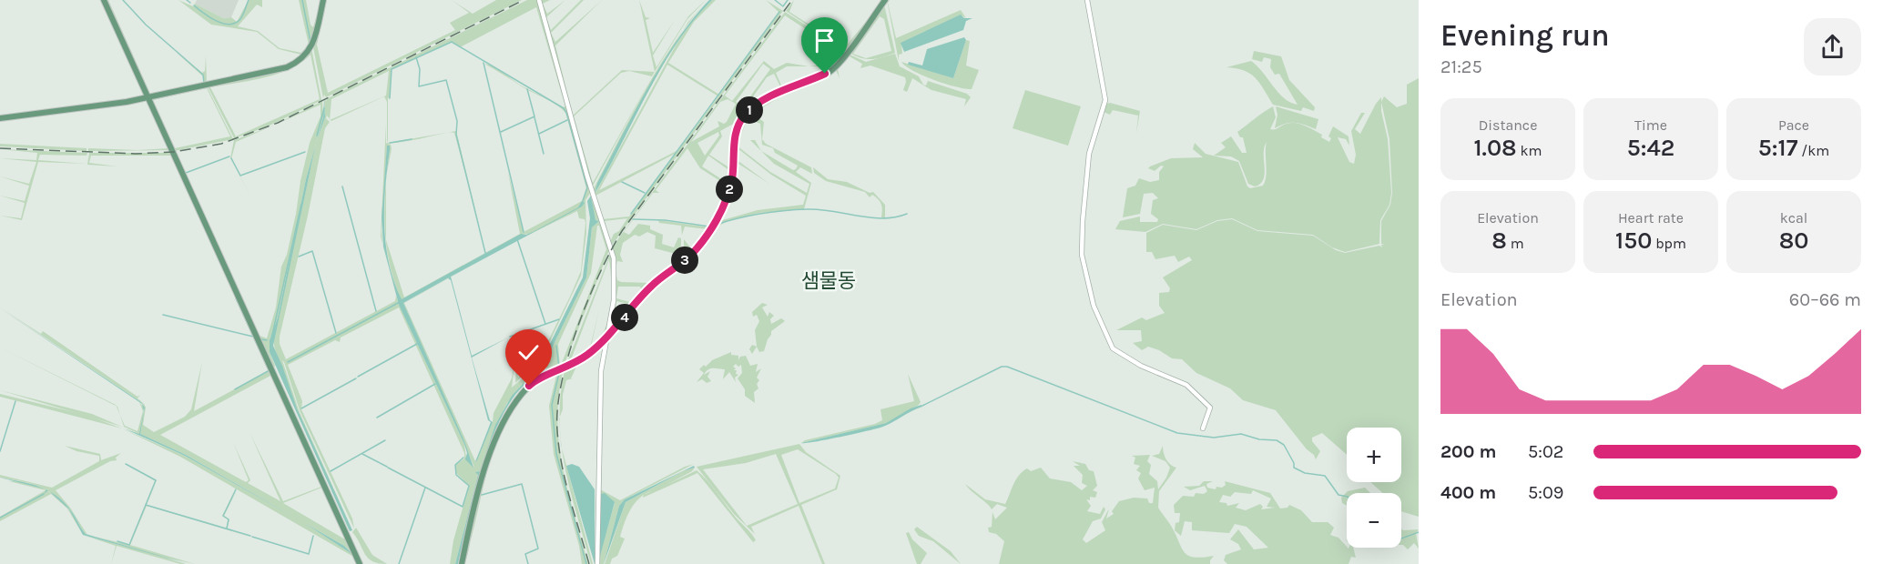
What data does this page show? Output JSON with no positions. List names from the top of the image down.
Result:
{
  "districts": ["샘물동"],
  "page": {
    "heading": ["Evening run", "21:25"],
    "stats": [
      ["Distance", "1.08 km"],
      ["Time", "5:42"],
      ["Pace", "5:17 /km"],
      ["Elevation", "8 m"],
      ["Heart rate", "150 bpm"],
      ["kcal", "80"]
    ],
    "pins": [
      "1",
      "2",
      "3",
      "4"
    ],
    "chart": ["Elevation", "60–66 m"],
    "map_buttons": ["+", "−"],
    "list": [
      {
        "name": "200 m",
        "note": "5:02"
      },
      {
        "name": "400 m",
        "note": "5:09"
      }
    ]
  }
}
